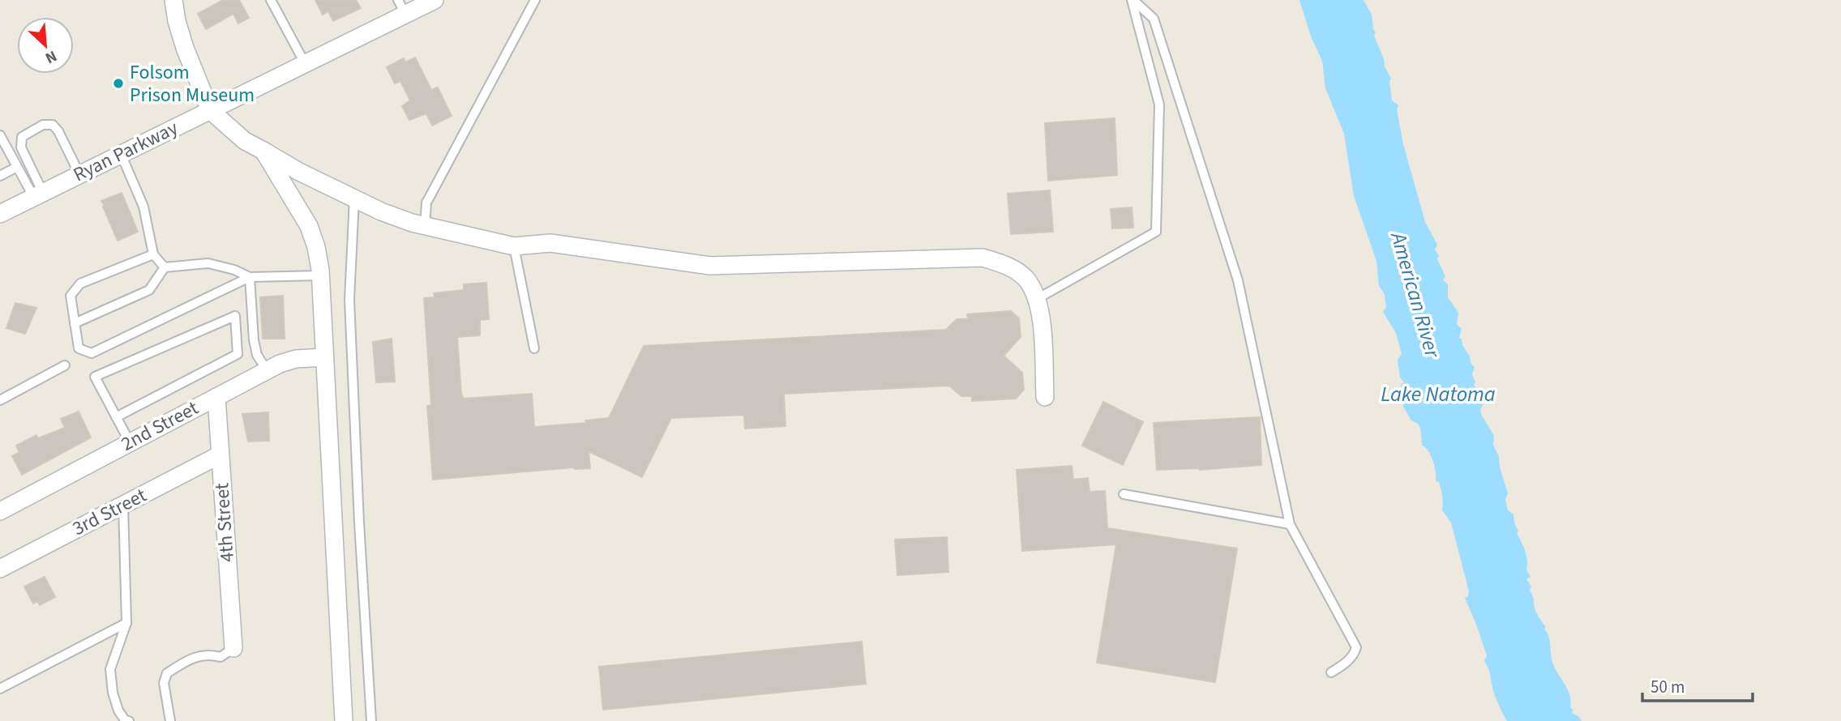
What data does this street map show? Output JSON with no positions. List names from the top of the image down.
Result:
{
  "streets": {
    "street": [
      "Ryan Parkway",
      "2nd Street",
      "3rd Street",
      "4th Street"
    ]
  },
  "crossings": [
    ["2nd Street", "4th Street"],
    ["3rd Street", "4th Street"]
  ],
  "water": ["American River", "Lake Natoma"],
  "places": ["Folsom Prison Museum"],
  "scale_bar": "50 m",
  "north": "bottom right"
}
